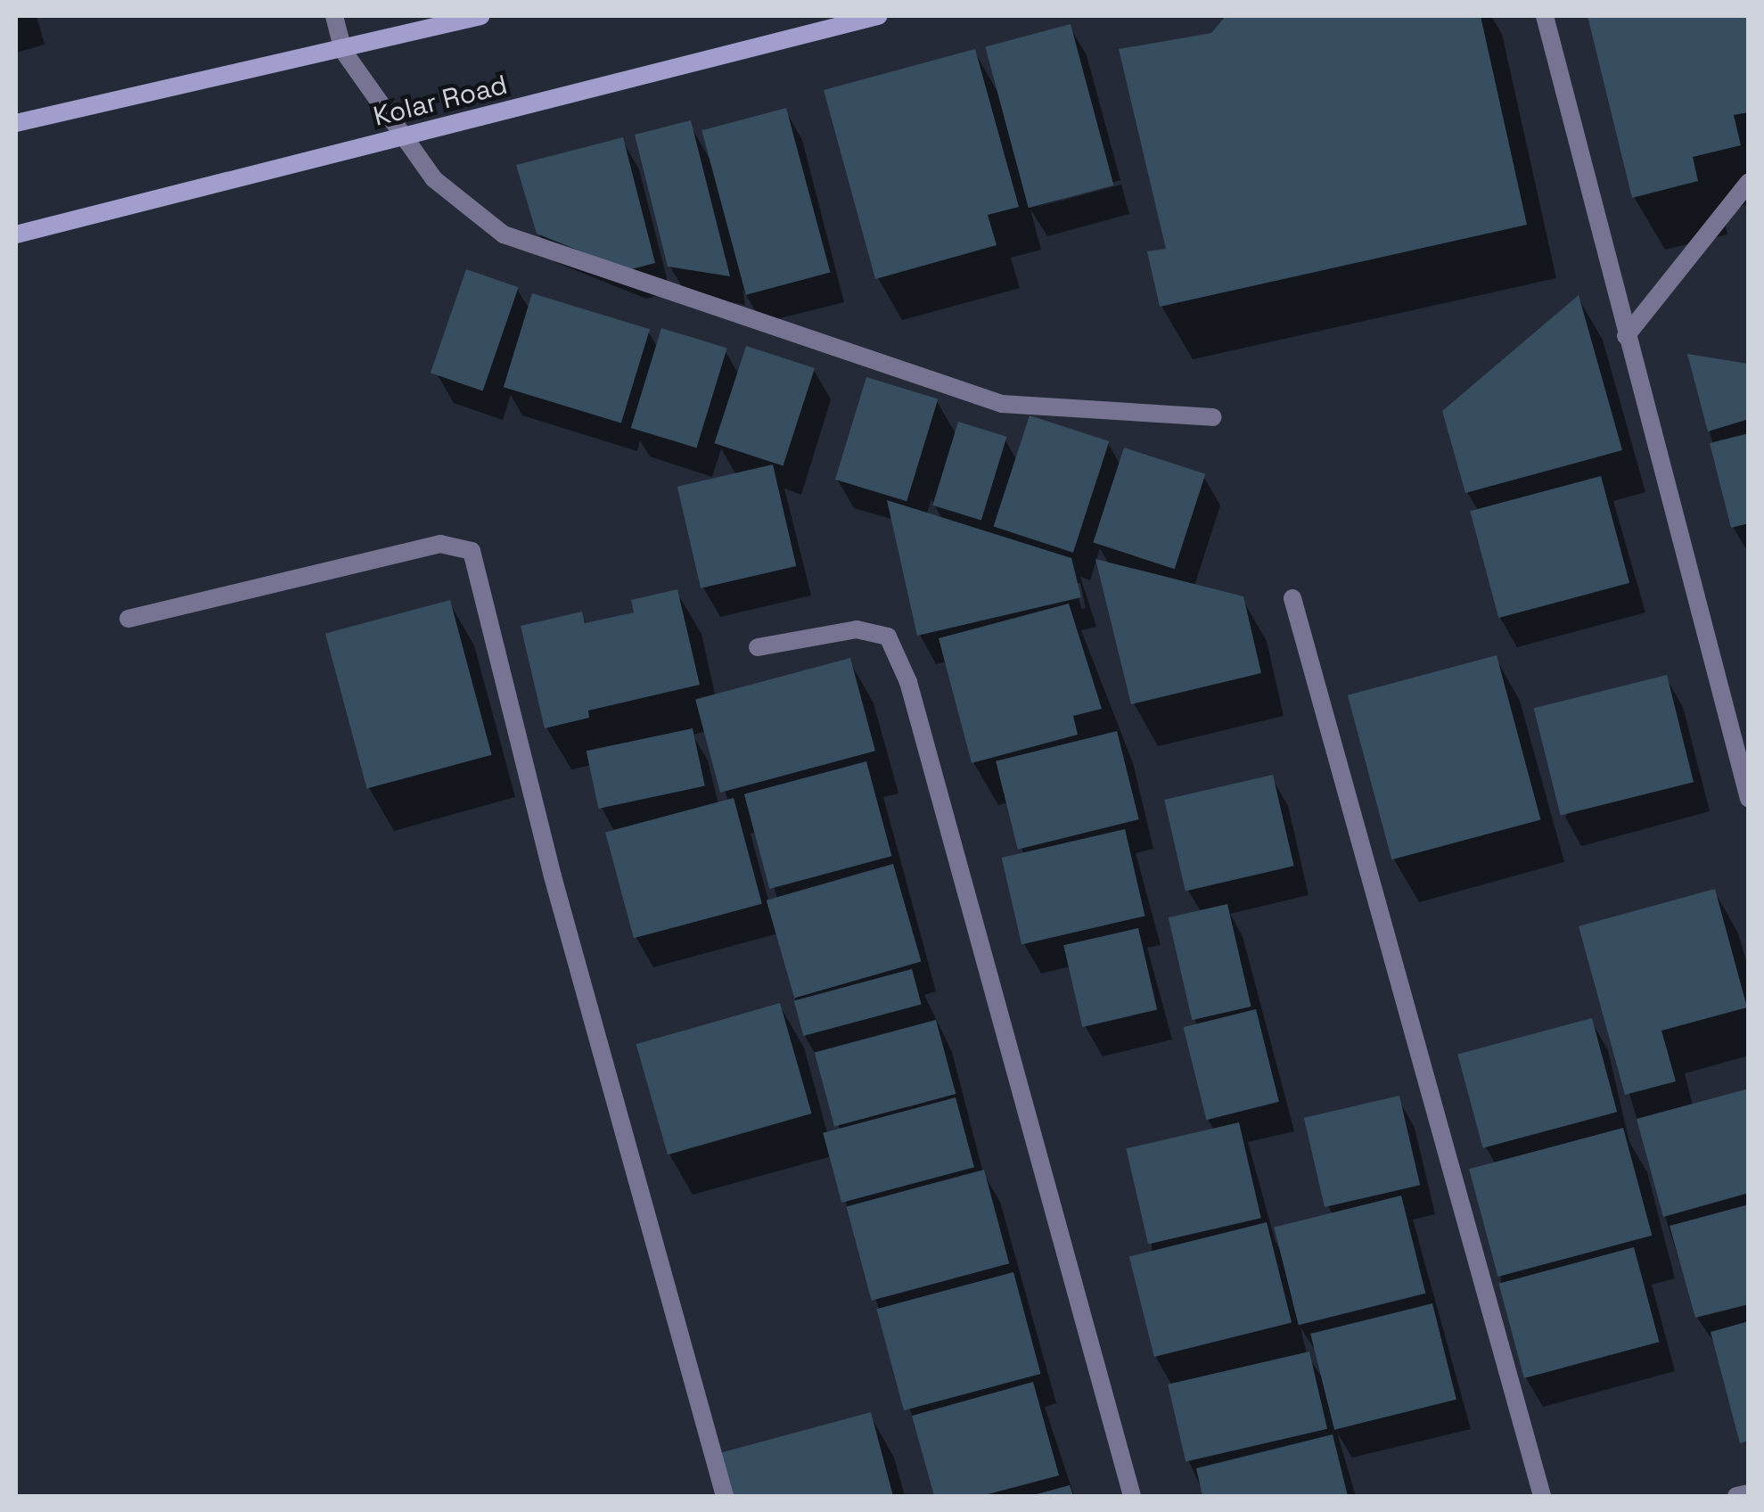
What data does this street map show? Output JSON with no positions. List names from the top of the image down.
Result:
{
  "streets": {
    "main road": ["Kolar Road"]
  }
}
